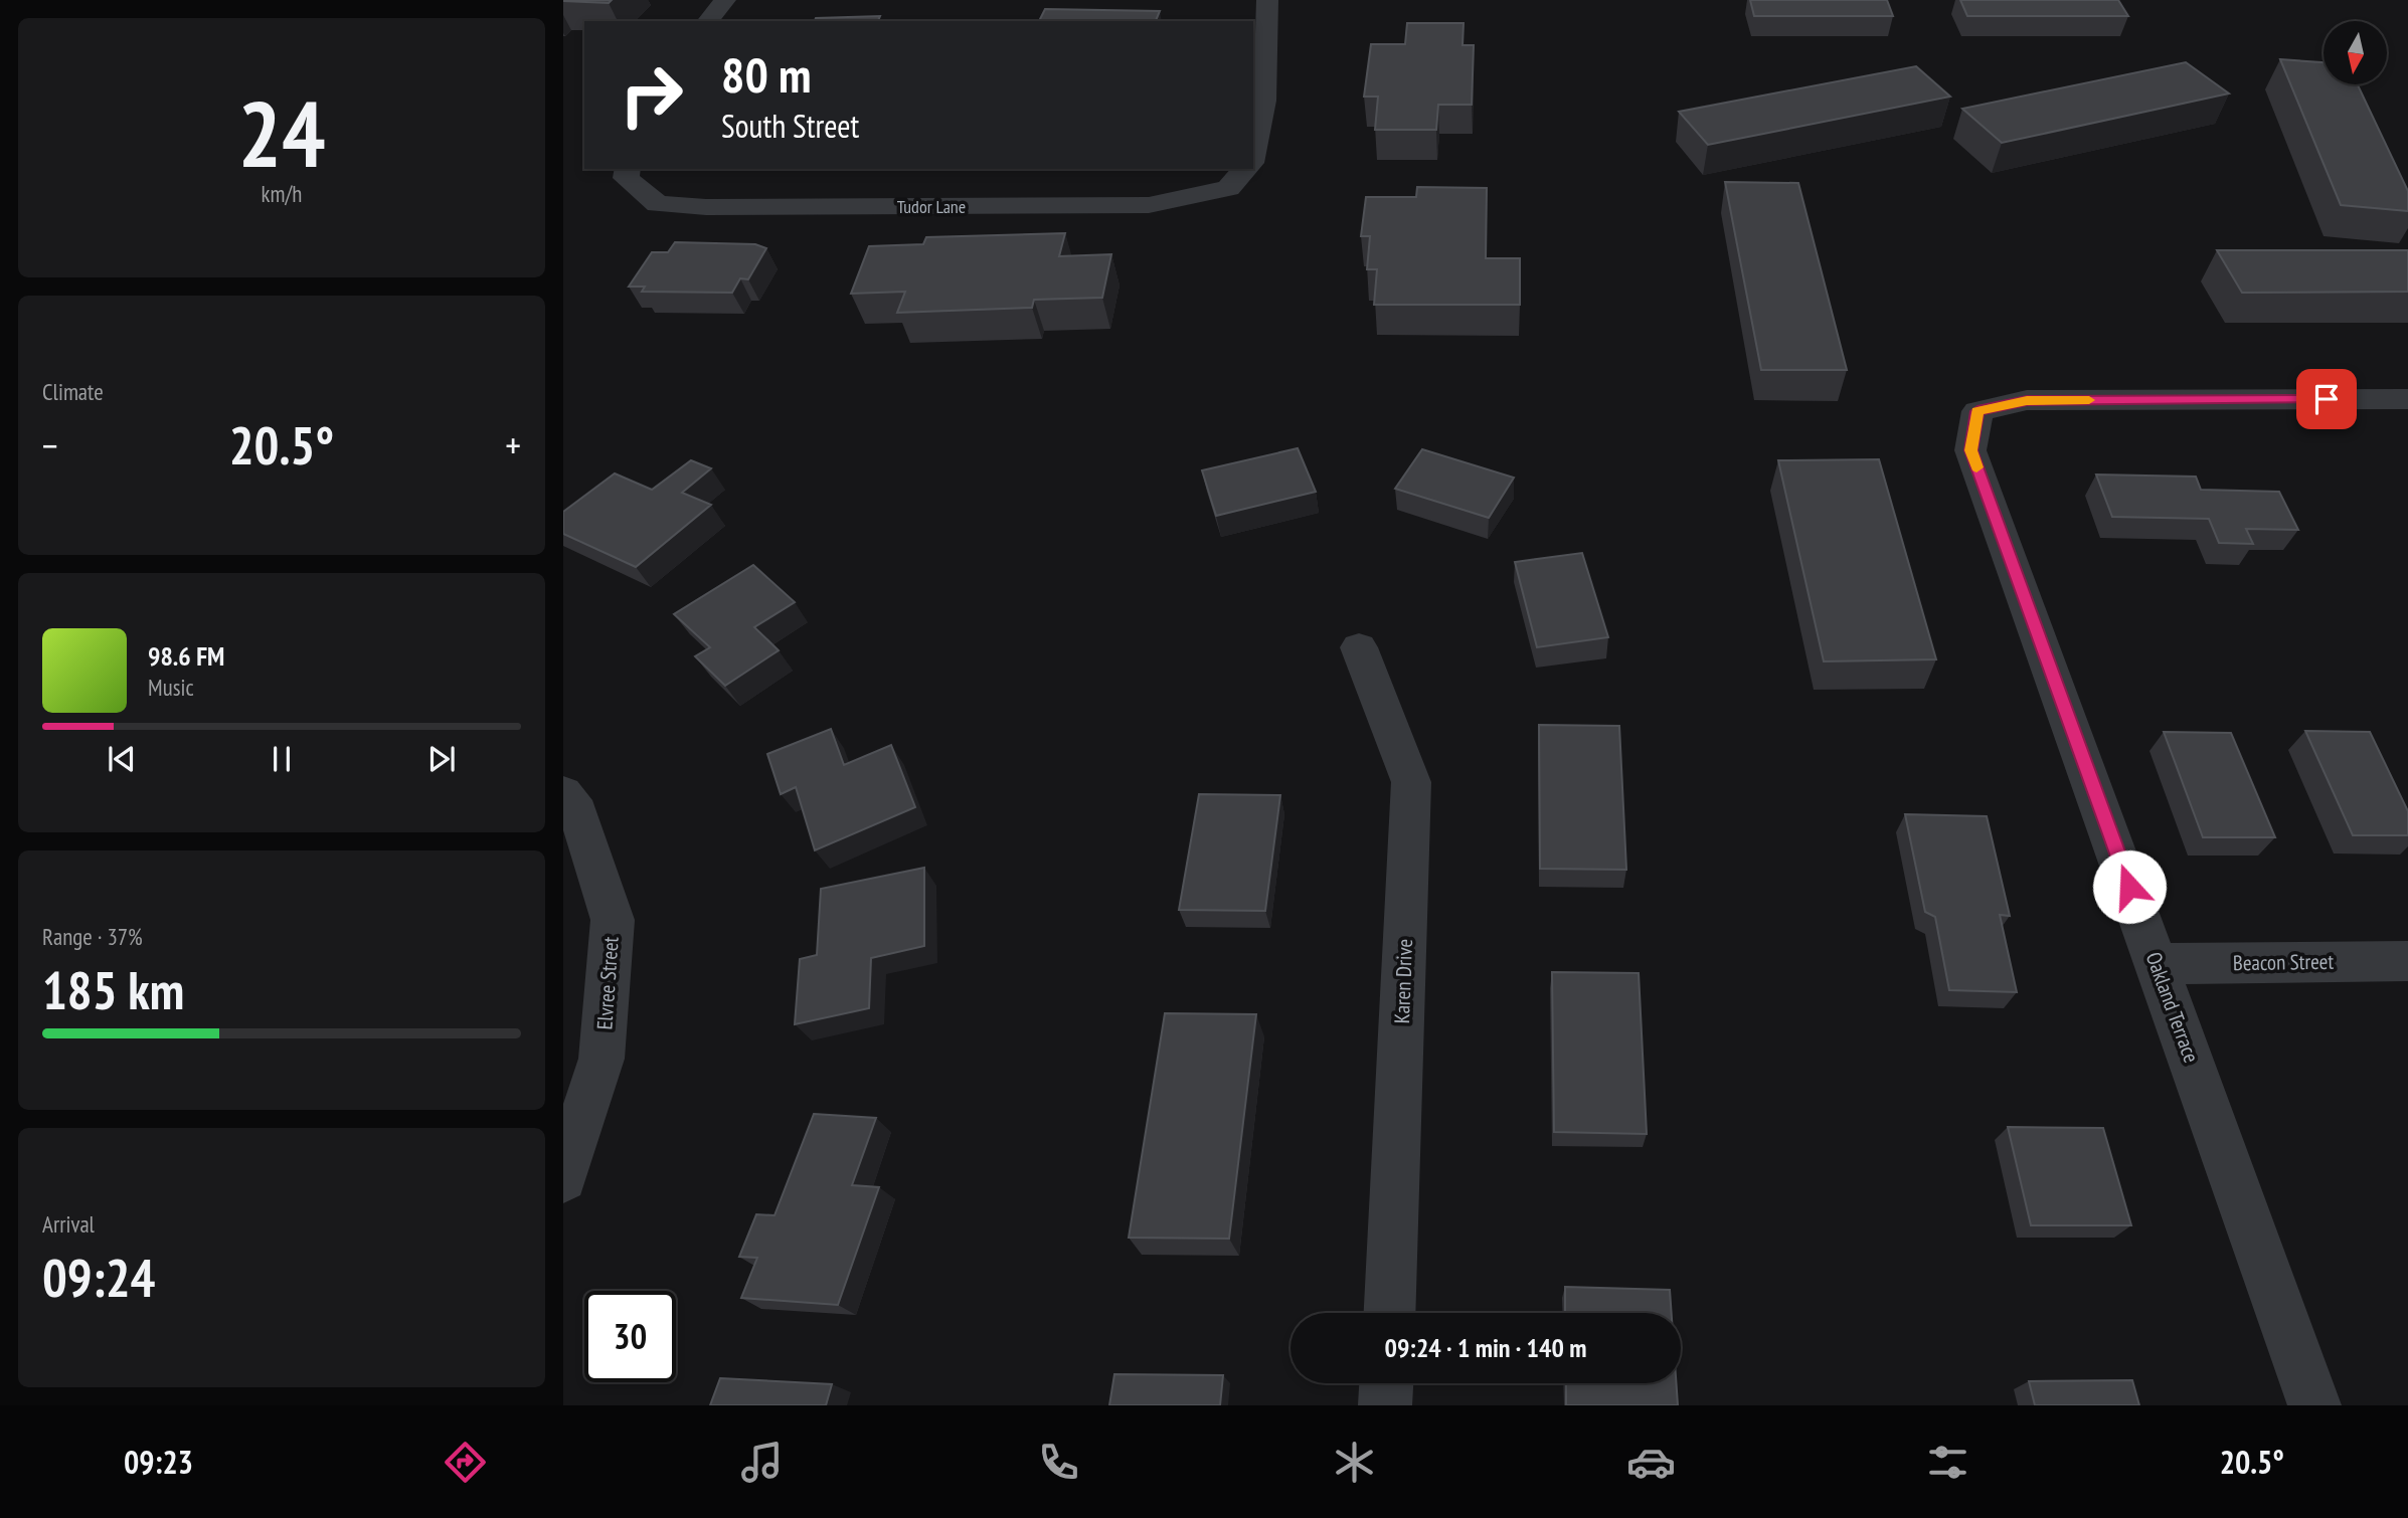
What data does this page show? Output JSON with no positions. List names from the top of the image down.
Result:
{
  "streets": {
    "street": [
      "Tudor Lane",
      "Beacon Street",
      "Karen Drive",
      "Elvree Street",
      "Oakland Terrace"
    ]
  },
  "crossings": [
    ["Beacon Street", "Oakland Terrace"]
  ],
  "north": "bottom",
  "page": {
    "tile": [
      ["24", "km/h"],
      "Climate",
      ["Range · 37%", "185 km"],
      ["Arrival", "09:24"]
    ],
    "turn": ["80 m", "South Street"],
    "heat": ["−", "20.5°", "+"],
    "song": ["98.6 FM", "Music"],
    "limit": "30",
    "trip": "09:24 · 1 min · 140 m",
    "tabs": ["09:23", "20.5°"]
  }
}
